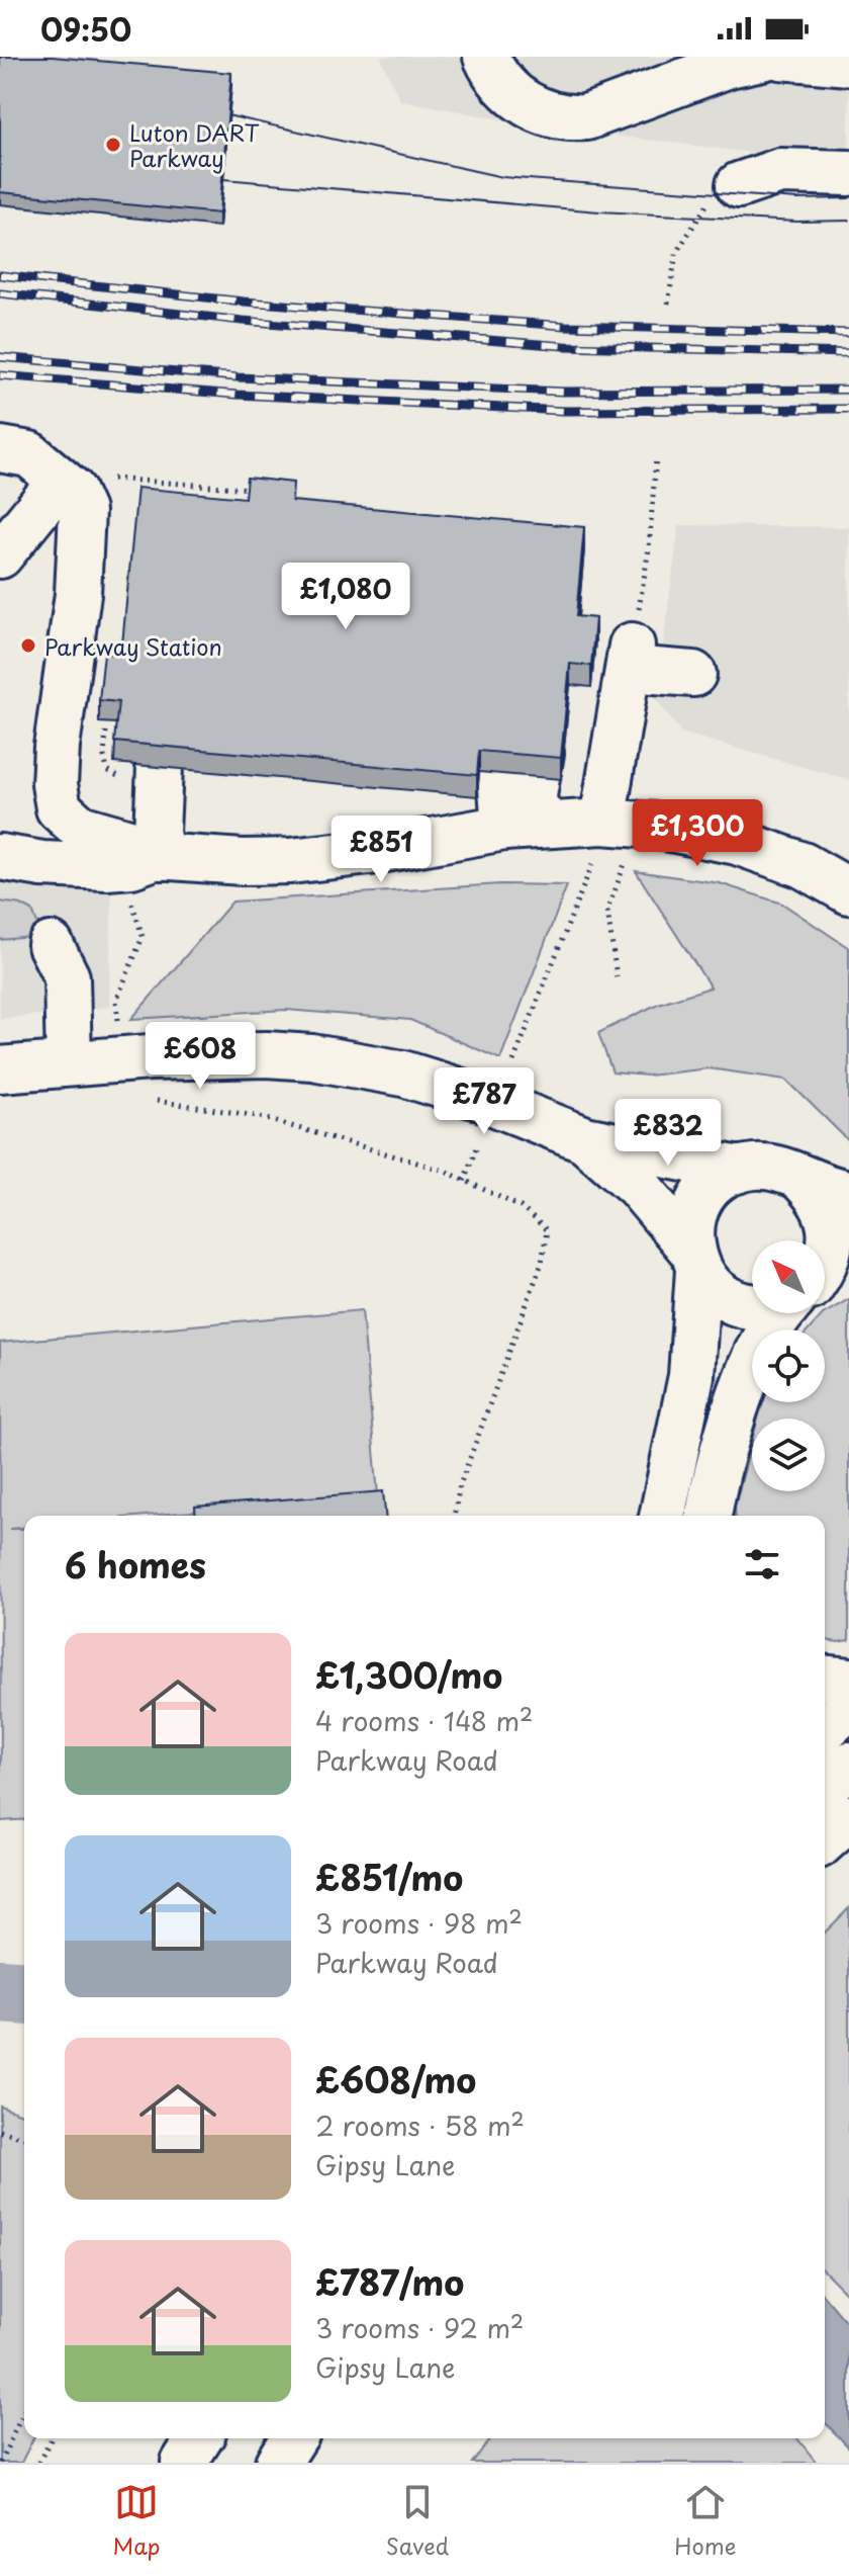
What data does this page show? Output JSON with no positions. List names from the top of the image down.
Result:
{
  "places": ["Luton DART Parkway", "Parkway Station"],
  "north": "top left",
  "page": {
    "status": "09:50",
    "price": [
      "£1,080",
      "£1,300",
      "£851",
      "£608",
      "£787",
      "£832"
    ],
    "heading": "6 homes",
    "list": [
      {
        "name": "£1,300/mo",
        "note": "4 rooms · 148 m² · Parkway Road"
      },
      {
        "name": "£851/mo",
        "note": "3 rooms · 98 m² · Parkway Road"
      },
      {
        "name": "£608/mo",
        "note": "2 rooms · 58 m² · Gipsy Lane"
      },
      {
        "name": "£787/mo",
        "note": "3 rooms · 92 m² · Gipsy Lane"
      }
    ],
    "tabs": ["Map", "Saved", "Home"]
  }
}
